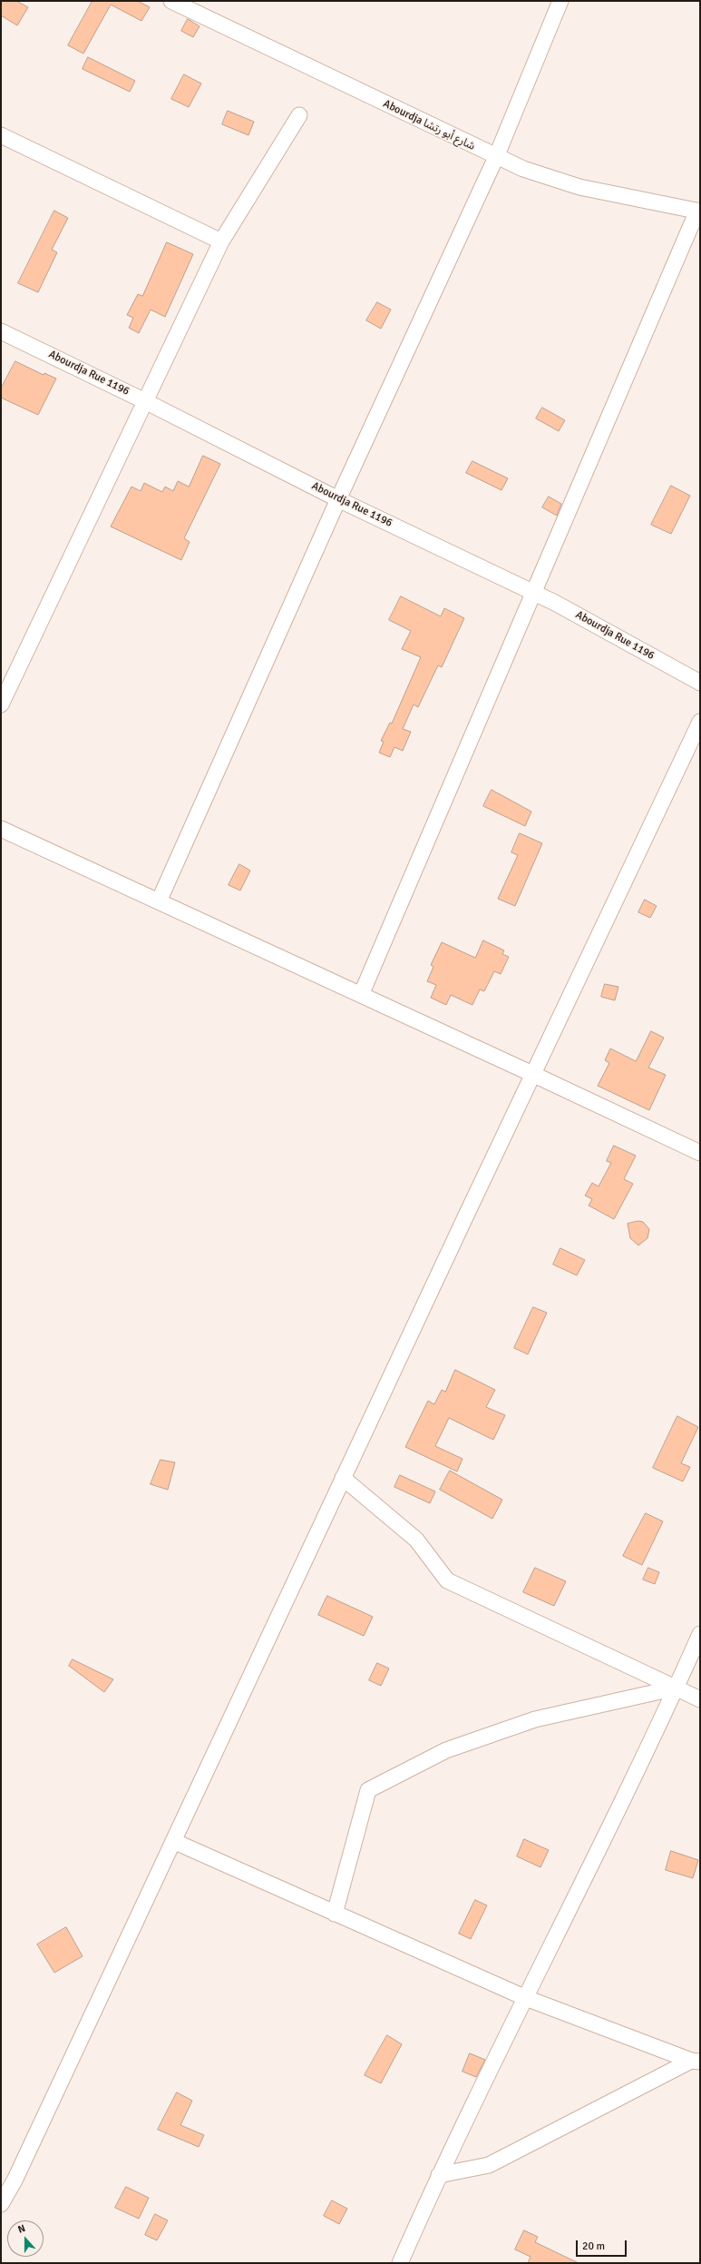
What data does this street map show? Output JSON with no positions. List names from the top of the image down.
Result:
{
  "streets": {
    "street": ["Abourdja شارع أبو رتشا", "Abourdja Rue 1196"]
  },
  "scale_bar": "20 m",
  "north": "top"
}
